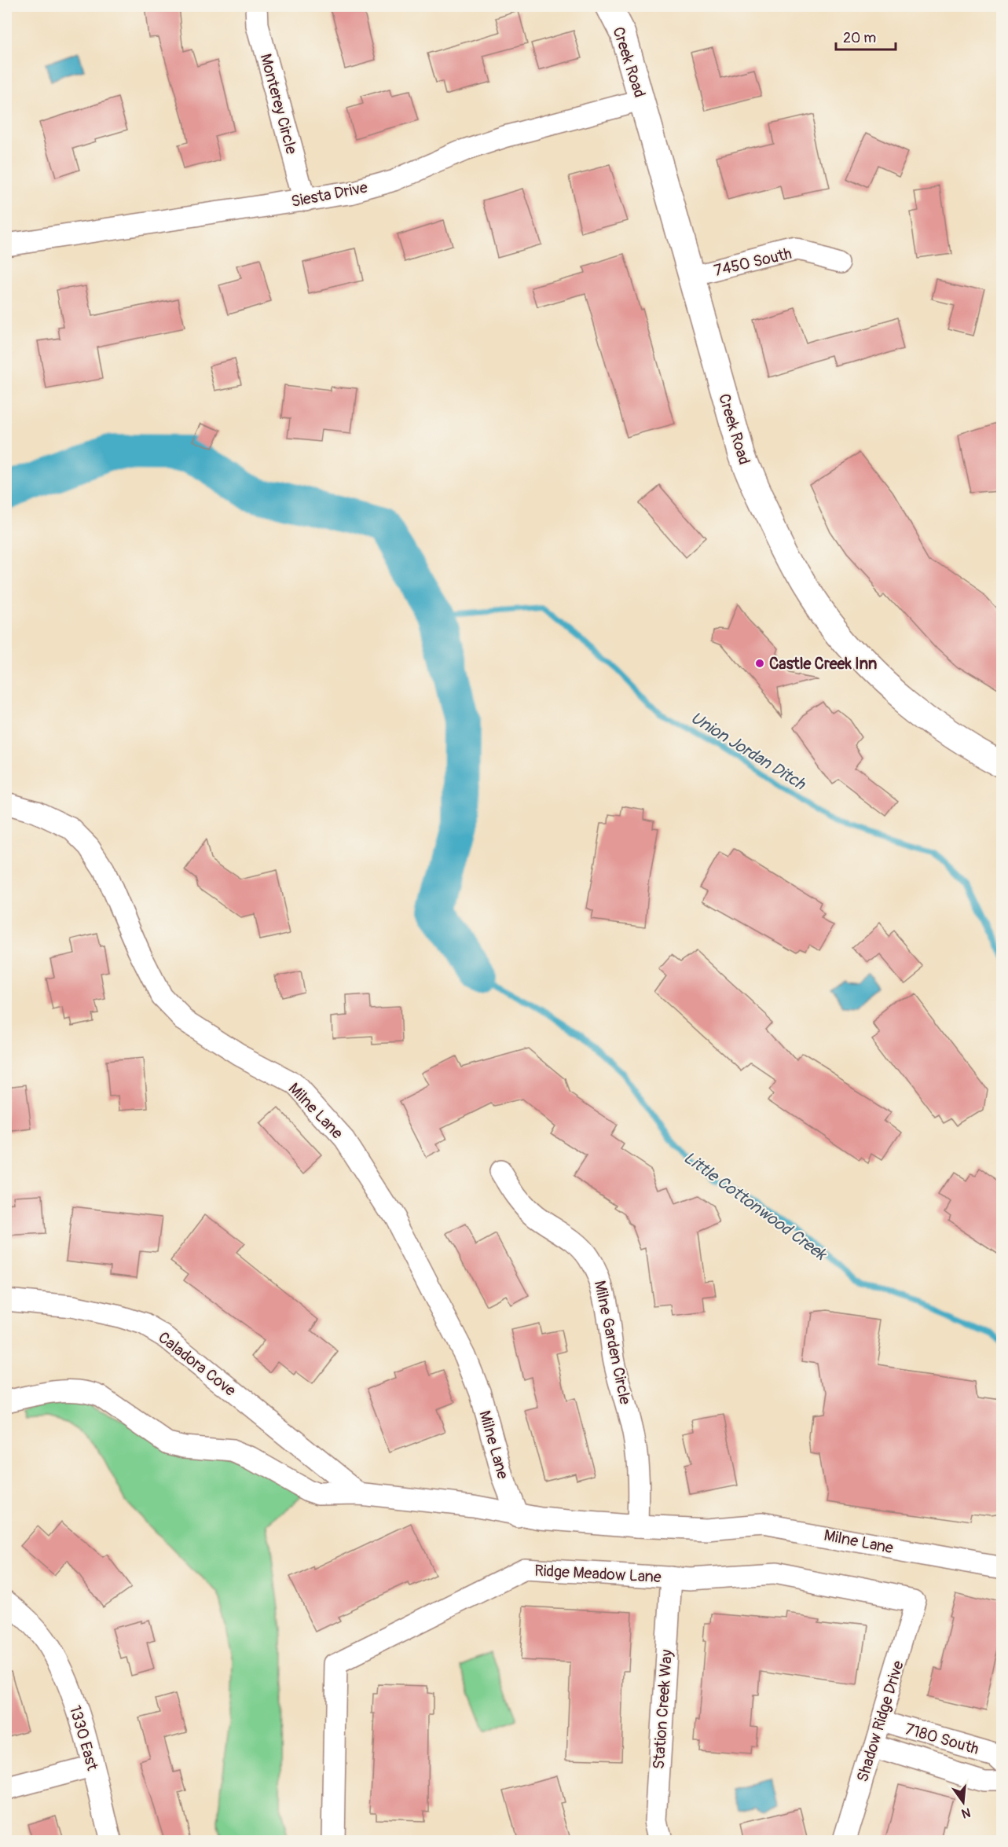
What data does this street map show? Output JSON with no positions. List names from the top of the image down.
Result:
{
  "streets": {
    "street": [
      "Creek Road",
      "Monterey Circle",
      "Siesta Drive",
      "7450 South",
      "Milne Lane",
      "Milne Garden Circle",
      "Caladora Cove",
      "Ridge Meadow Lane",
      "Station Creek Way",
      "Shadow Ridge Drive",
      "1330 East",
      "7180 South"
    ]
  },
  "crossings": [
    ["Creek Road", "Siesta Drive"],
    ["Creek Road", "7450 South"],
    ["Monterey Circle", "Siesta Drive"],
    ["Milne Lane", "Milne Garden Circle"],
    ["Milne Lane", "Caladora Cove"],
    ["Ridge Meadow Lane", "Station Creek Way"],
    ["Ridge Meadow Lane", "Shadow Ridge Drive"],
    ["Shadow Ridge Drive", "7180 South"]
  ],
  "water": ["Union Jordan Ditch", "Little Cottonwood Creek"],
  "places": ["Castle Creek Inn"],
  "scale_bar": "20 m",
  "north": "bottom"
}
